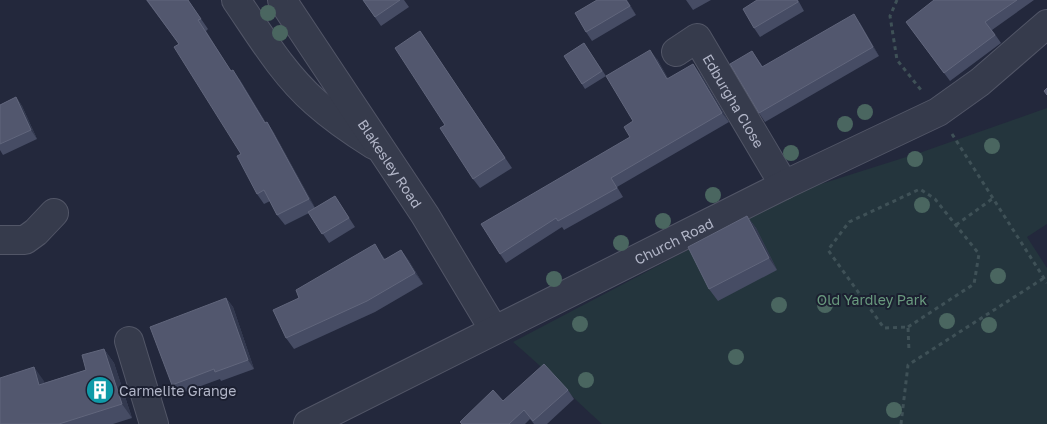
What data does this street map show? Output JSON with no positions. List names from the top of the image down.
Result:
{
  "streets": {
    "street": ["Edburgha Close", "Blakesley Road", "Church Road"]
  },
  "crossings": [
    ["Edburgha Close", "Church Road"],
    ["Blakesley Road", "Church Road"]
  ],
  "parks": ["Old Yardley Park"],
  "places": {
    "building": ["Carmelite Grange"]
  }
}
